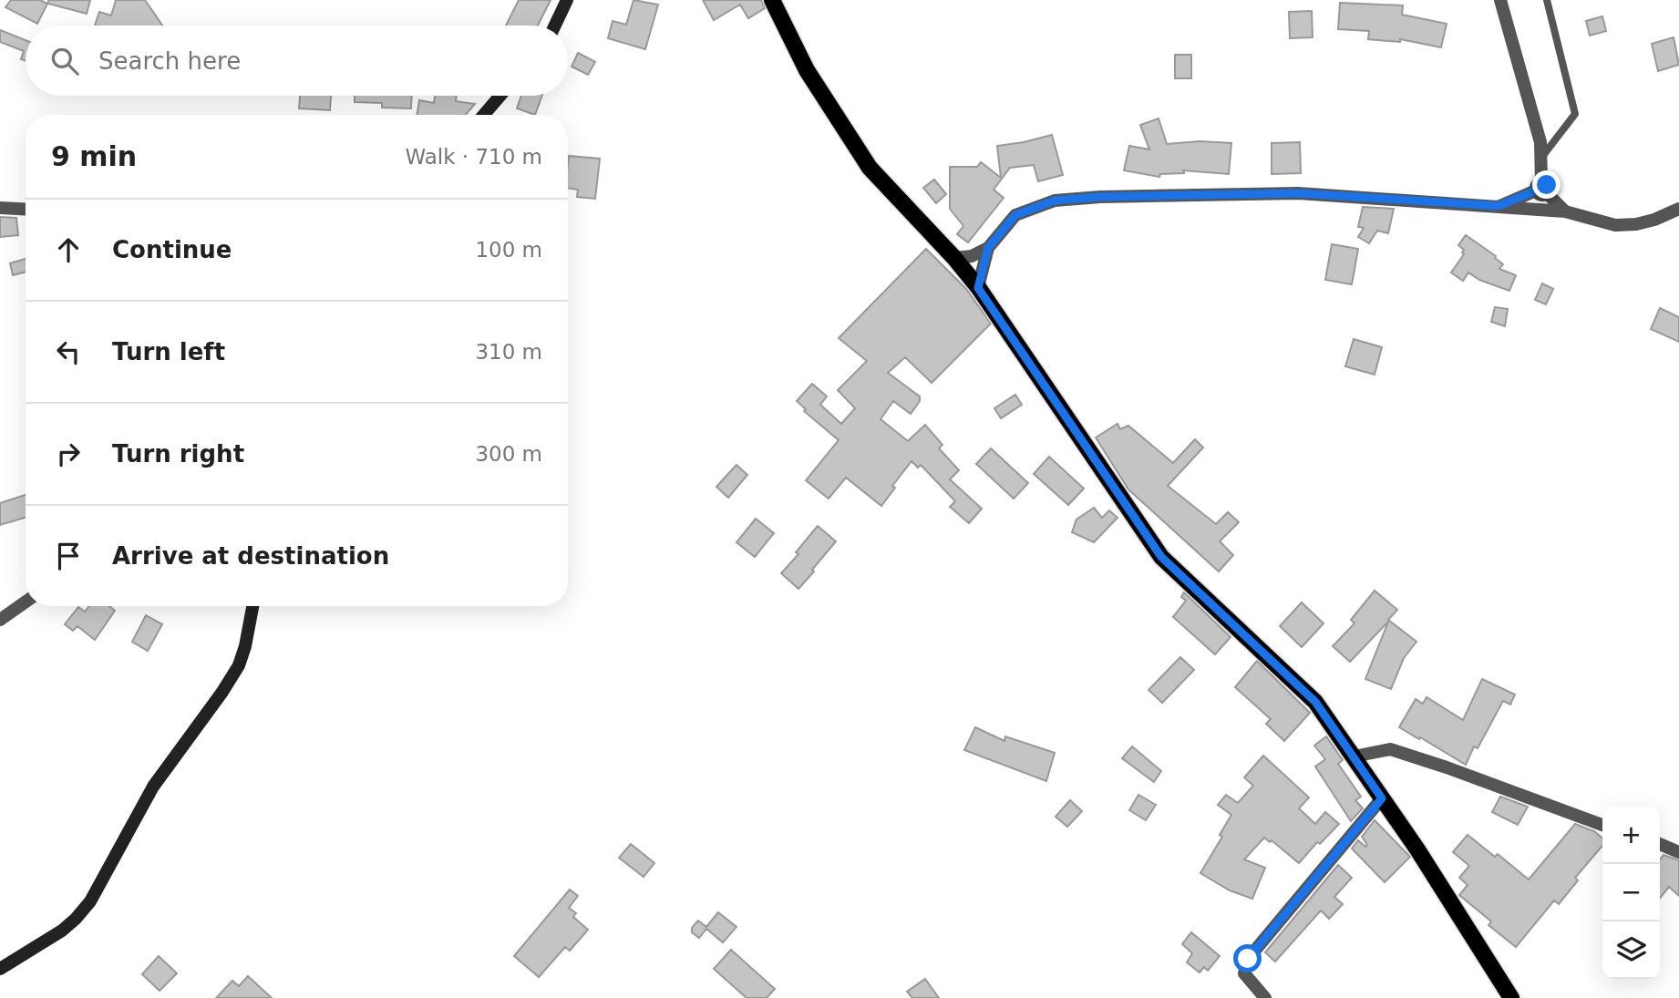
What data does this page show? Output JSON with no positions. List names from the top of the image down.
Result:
{
  "page": {
    "search": "Search here",
    "heading": ["9 min", "Walk · 710 m"],
    "list": [
      ["Continue", "100 m"],
      ["Turn left", "310 m"],
      ["Turn right", "300 m"],
      "Arrive at destination"
    ],
    "map_buttons": ["+", "−"]
  }
}
